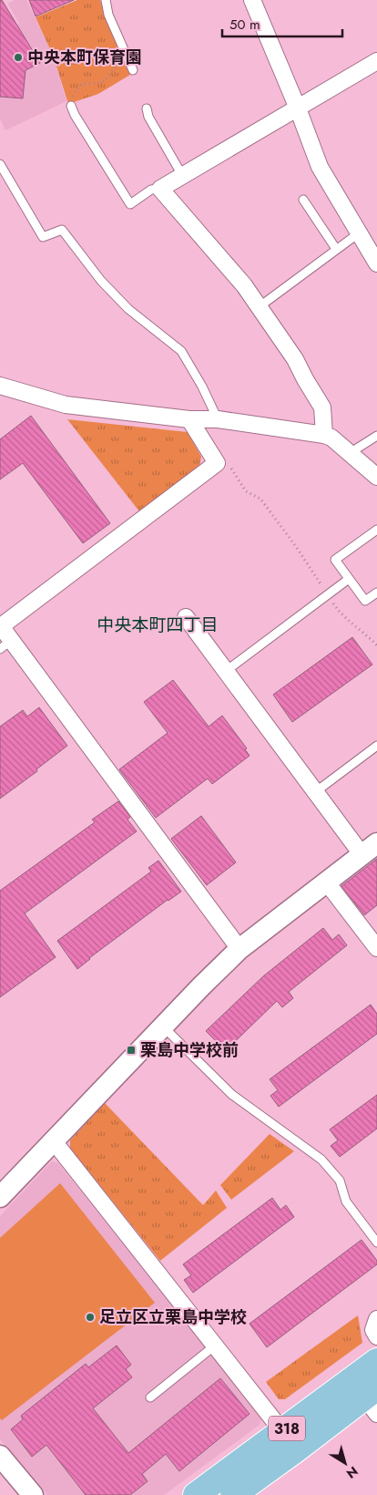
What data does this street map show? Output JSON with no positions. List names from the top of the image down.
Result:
{
  "streets": {
    "main road": ["318"]
  },
  "districts": ["中央本町四丁目"],
  "places": {
    "other": ["中央本町保育園", "足立区立栗島中学校"],
    "transit": ["栗島中学校前"]
  },
  "scale_bar": "50 m",
  "north": "bottom right"
}
